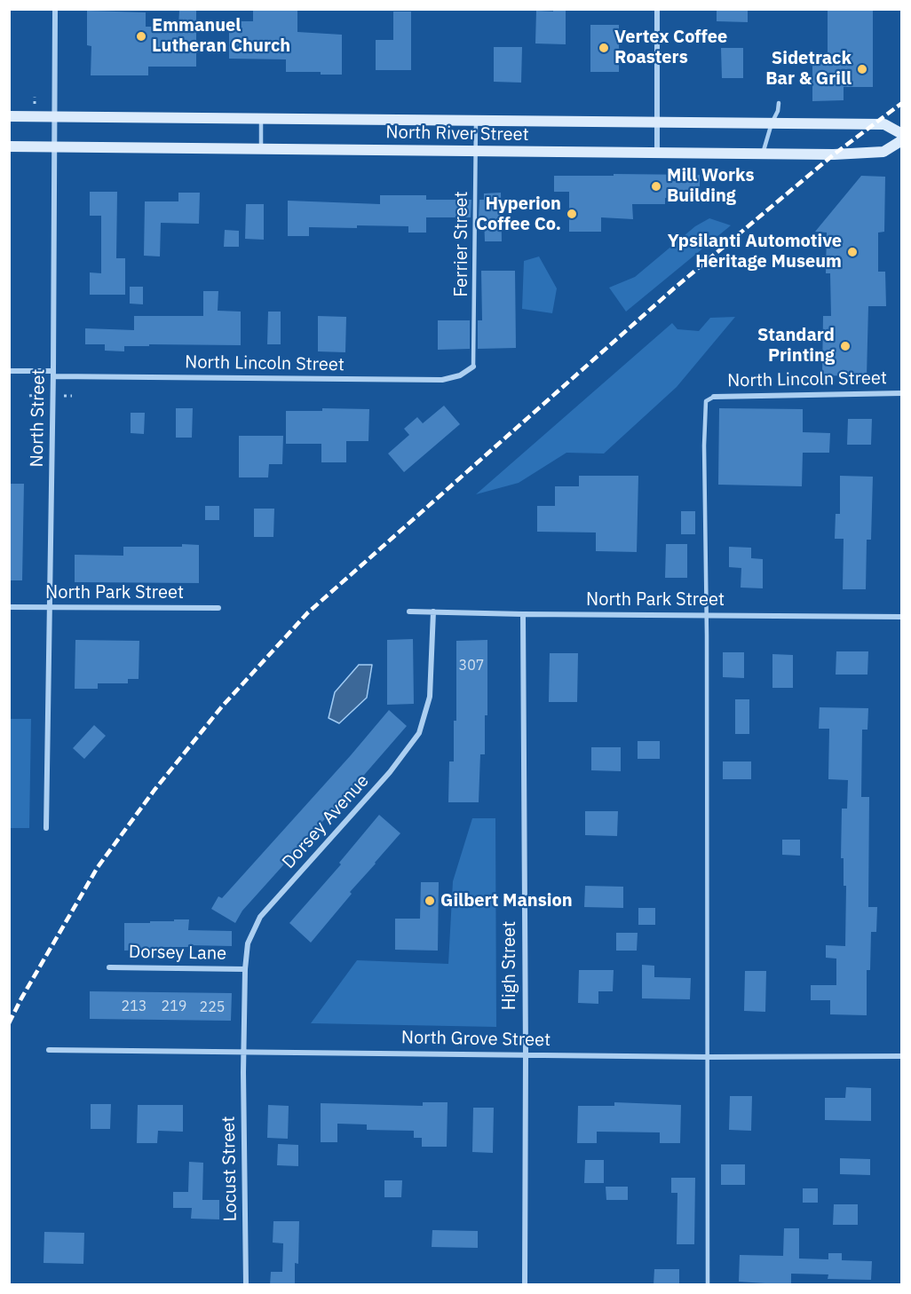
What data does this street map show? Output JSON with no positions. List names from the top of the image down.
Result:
{
  "streets": {
    "street": [
      "North River Street",
      "North Lincoln Street",
      "North Street",
      "North Park Street",
      "Dorsey Avenue",
      "Dorsey Lane",
      "High Street",
      "North Grove Street",
      "Locust Street"
    ],
    "lane": ["Ferrier Street"]
  },
  "crossings": [
    ["North River Street", "Ferrier Street"],
    ["North River Street", "North Street"],
    ["Ferrier Street", "North Lincoln Street"],
    ["North Lincoln Street", "North Street"],
    ["North Street", "North Park Street"],
    ["North Park Street", "Dorsey Avenue"],
    ["North Park Street", "High Street"],
    ["Dorsey Avenue", "Dorsey Lane"],
    ["Dorsey Avenue", "North Grove Street"],
    ["Dorsey Avenue", "Locust Street"],
    ["High Street", "North Grove Street"],
    ["North Grove Street", "Locust Street"]
  ],
  "places": [
    "Emmanuel Lutheran Church",
    "Vertex Coffee Roasters",
    "Sidetrack Bar & Grill",
    "Mill Works Building",
    "Hyperion Coffee Co.",
    "Ypsilanti Automotive Heritage Museum",
    "Standard Printing",
    "Gilbert Mansion"
  ],
  "house_numbers": [
    "307",
    "213",
    "219",
    "225"
  ]
}
